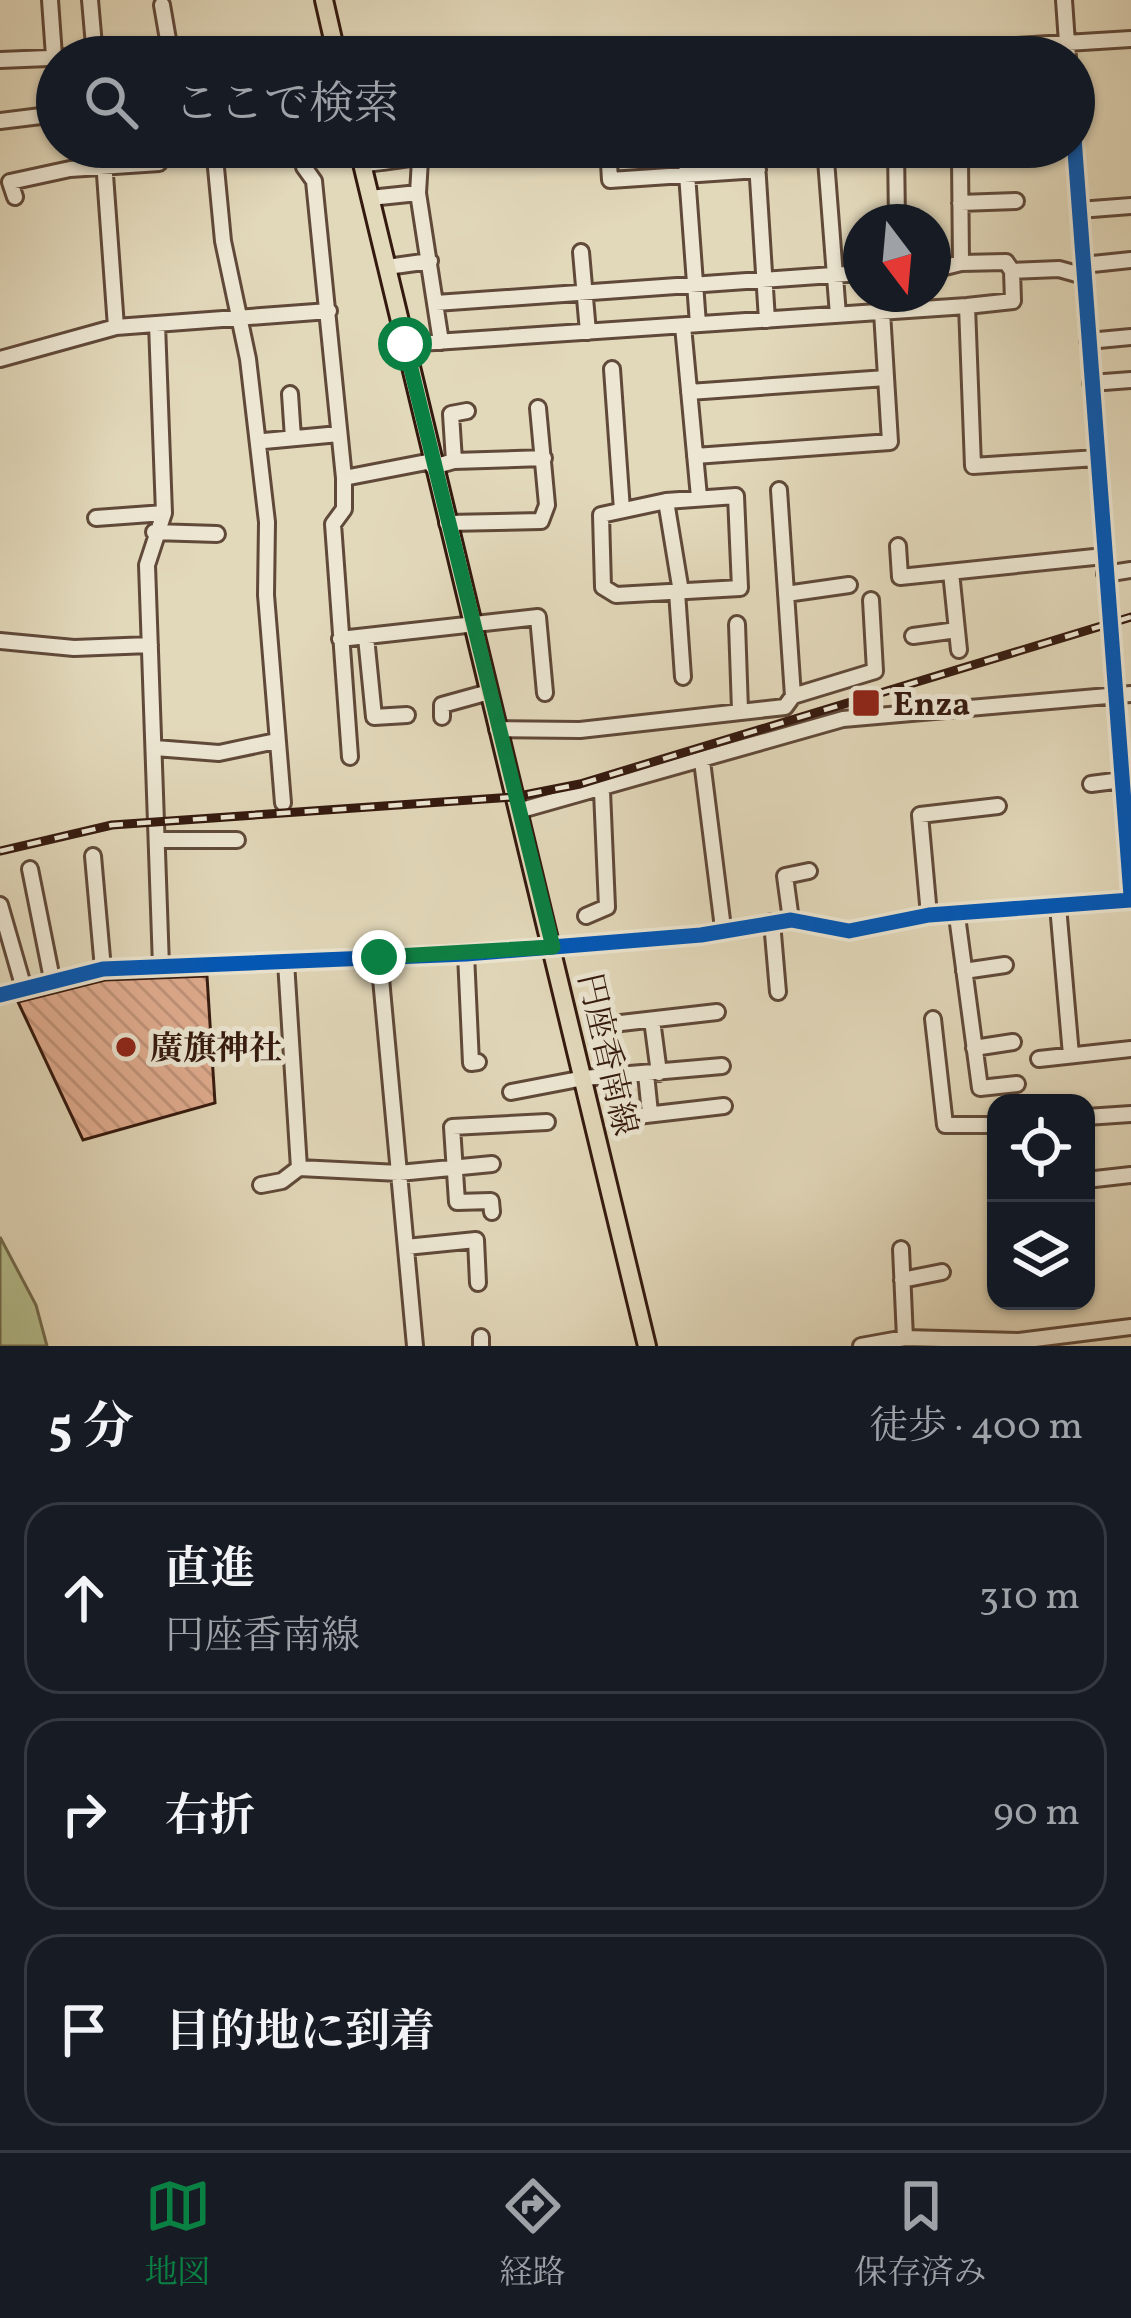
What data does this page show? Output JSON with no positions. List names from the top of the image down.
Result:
{
  "streets": {
    "main road": ["円座香南線"]
  },
  "places": {
    "transit": ["Enza"],
    "other": ["廣旗神社"]
  },
  "north": "bottom",
  "page": {
    "search": "ここで検索",
    "heading": ["5 分", "徒歩 · 400 m"],
    "list": [
      ["直進", "円座香南線", "310 m"],
      ["右折", "90 m"],
      "目的地に到着"
    ],
    "nav": ["地図", "経路", "保存済み"]
  }
}
